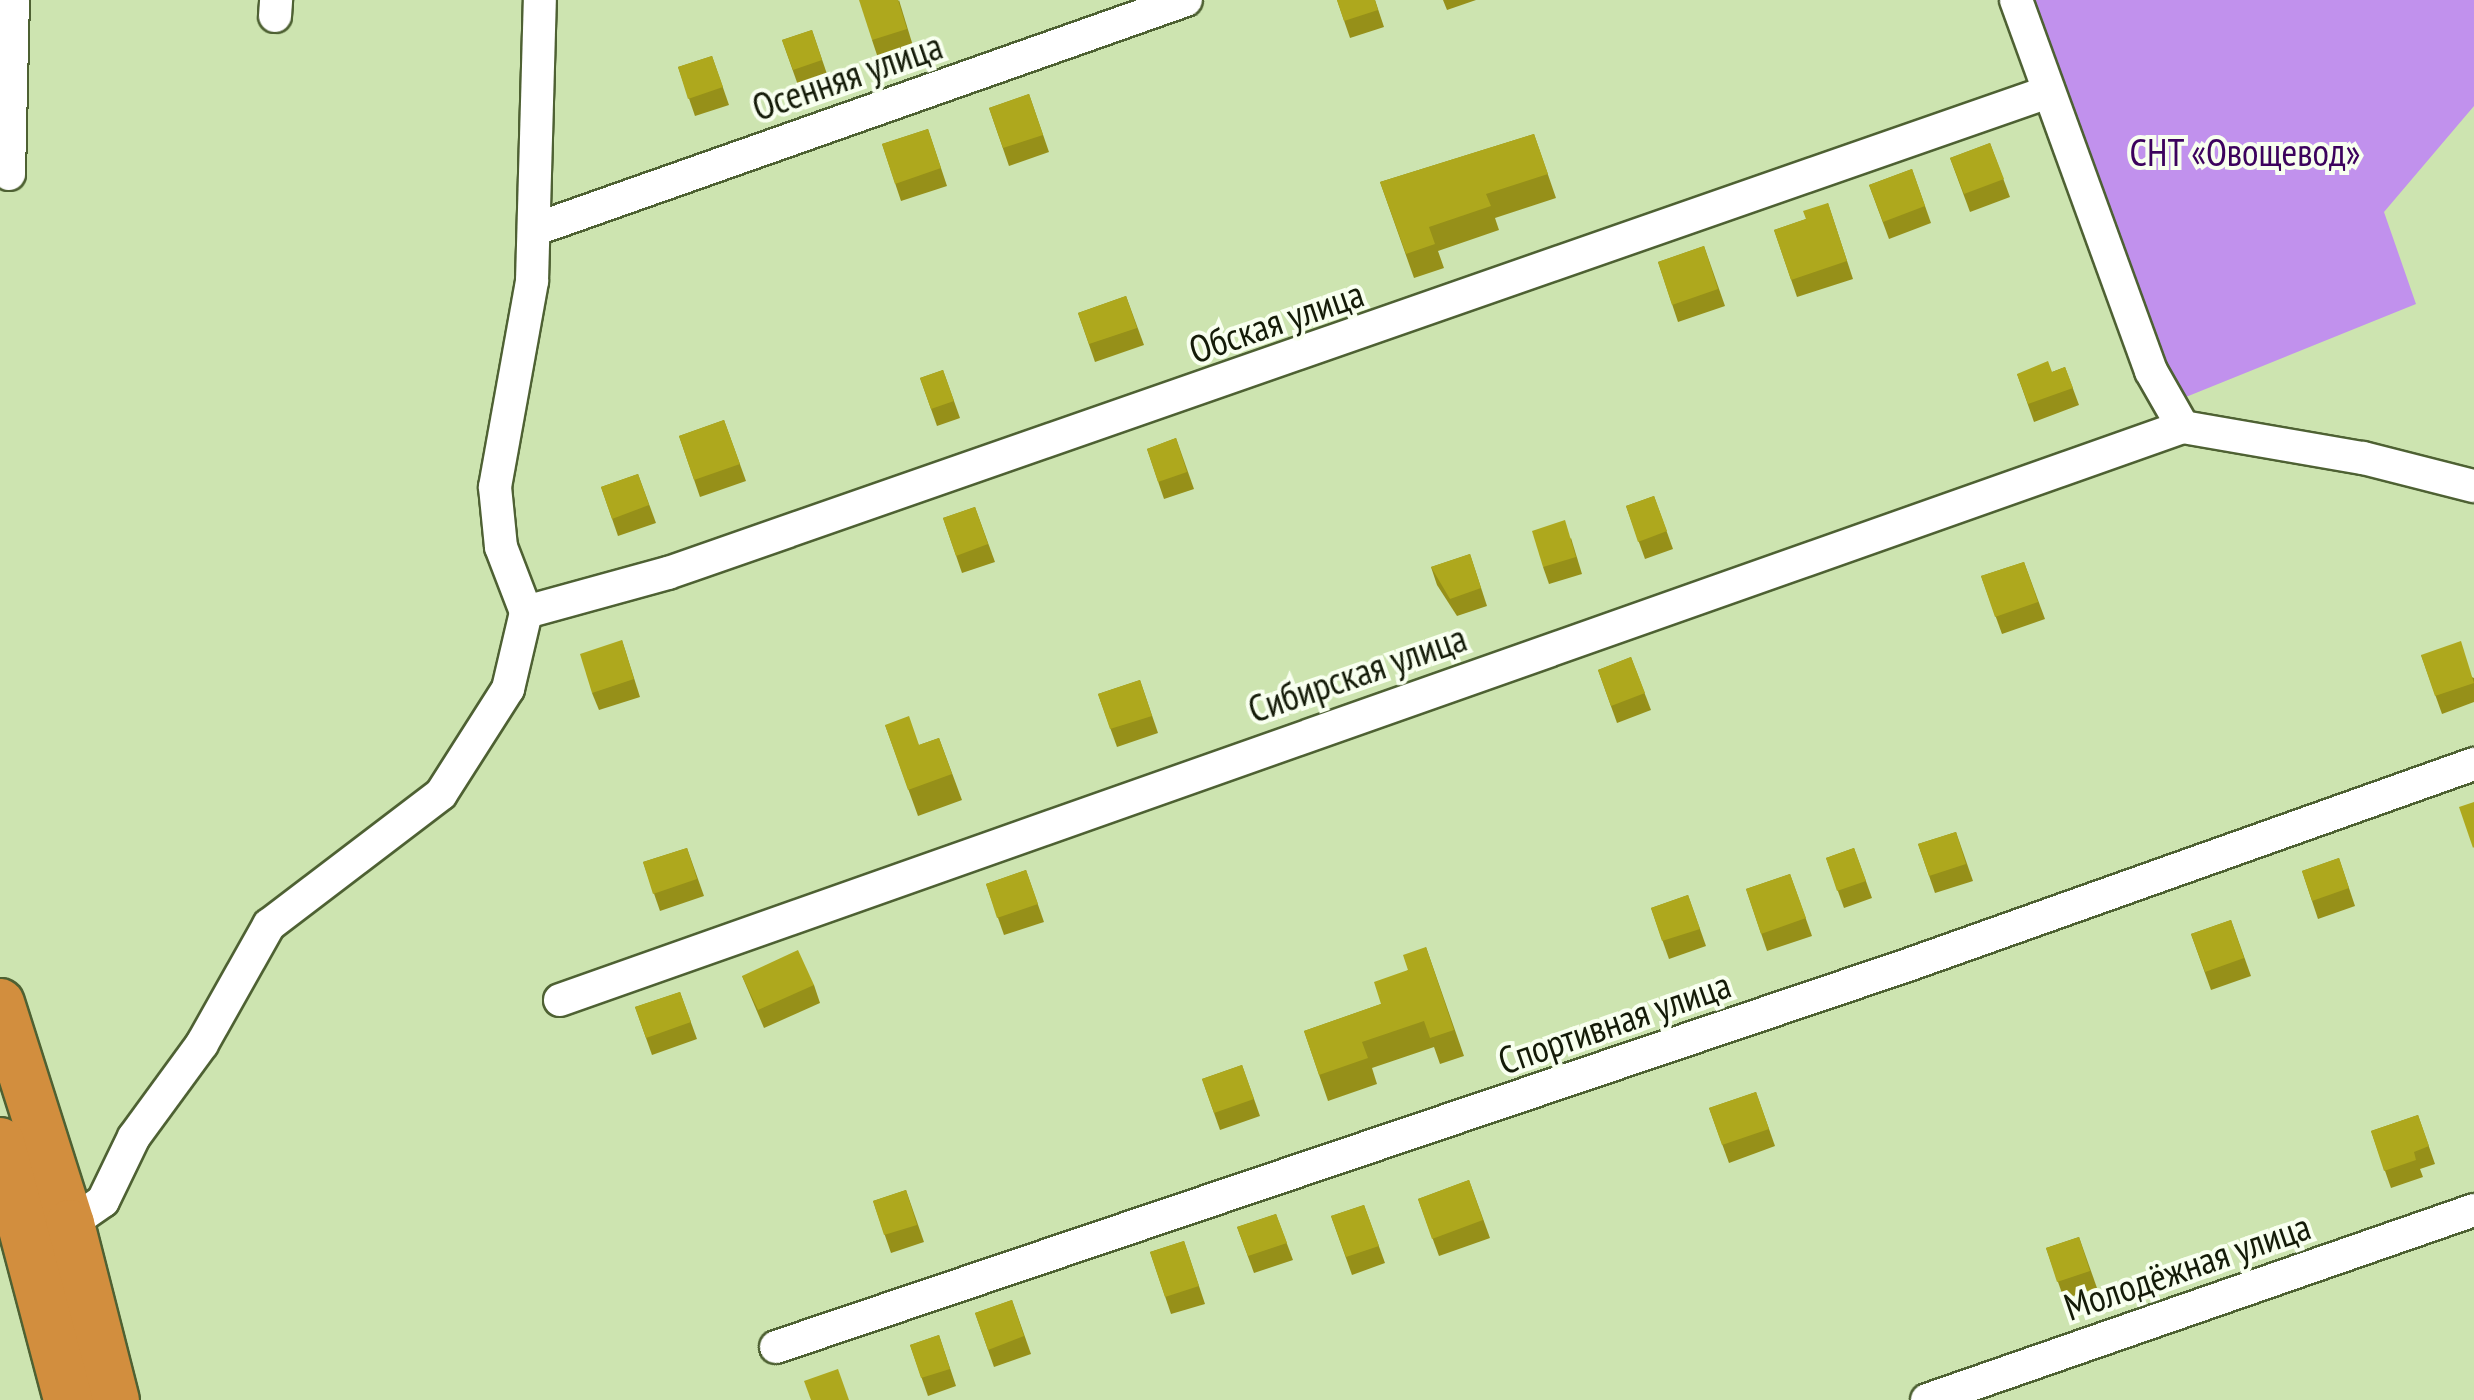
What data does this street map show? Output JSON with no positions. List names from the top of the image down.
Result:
{
  "streets": {
    "street": [
      "Осенняя улица",
      "Обская улица",
      "Сибирская улица",
      "Спортивная улица",
      "Молодёжная улица"
    ]
  },
  "parks": ["СНТ «Овощевод»"]
}
